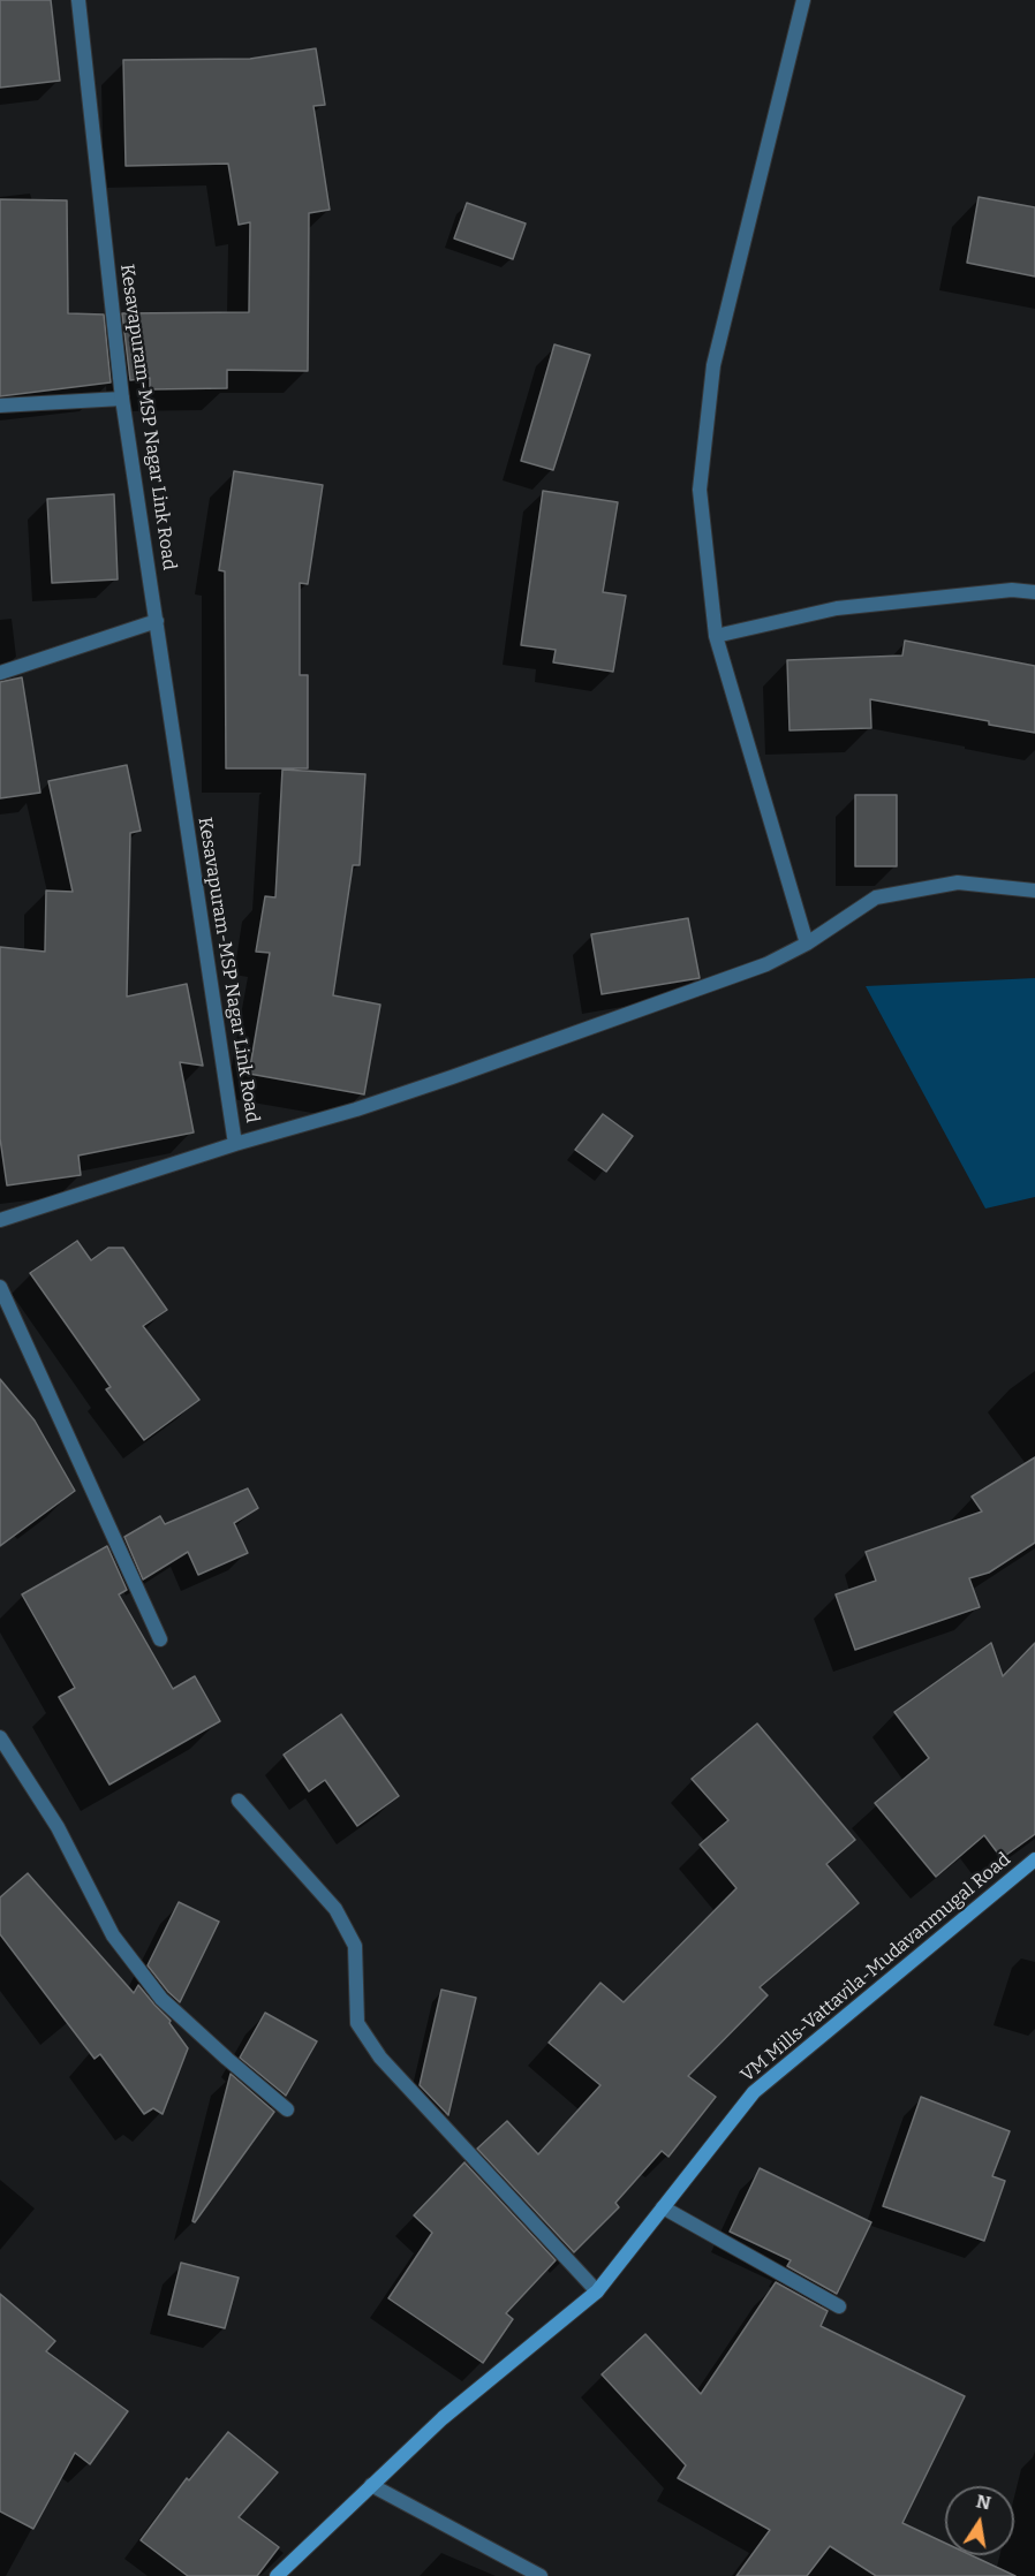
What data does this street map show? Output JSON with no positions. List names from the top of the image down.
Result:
{
  "streets": {
    "street": ["Kesavapuram-MSP Nagar Link Road", "VM Mills-Vattavila-Mudavanmugal Road"]
  },
  "north": "top"
}
